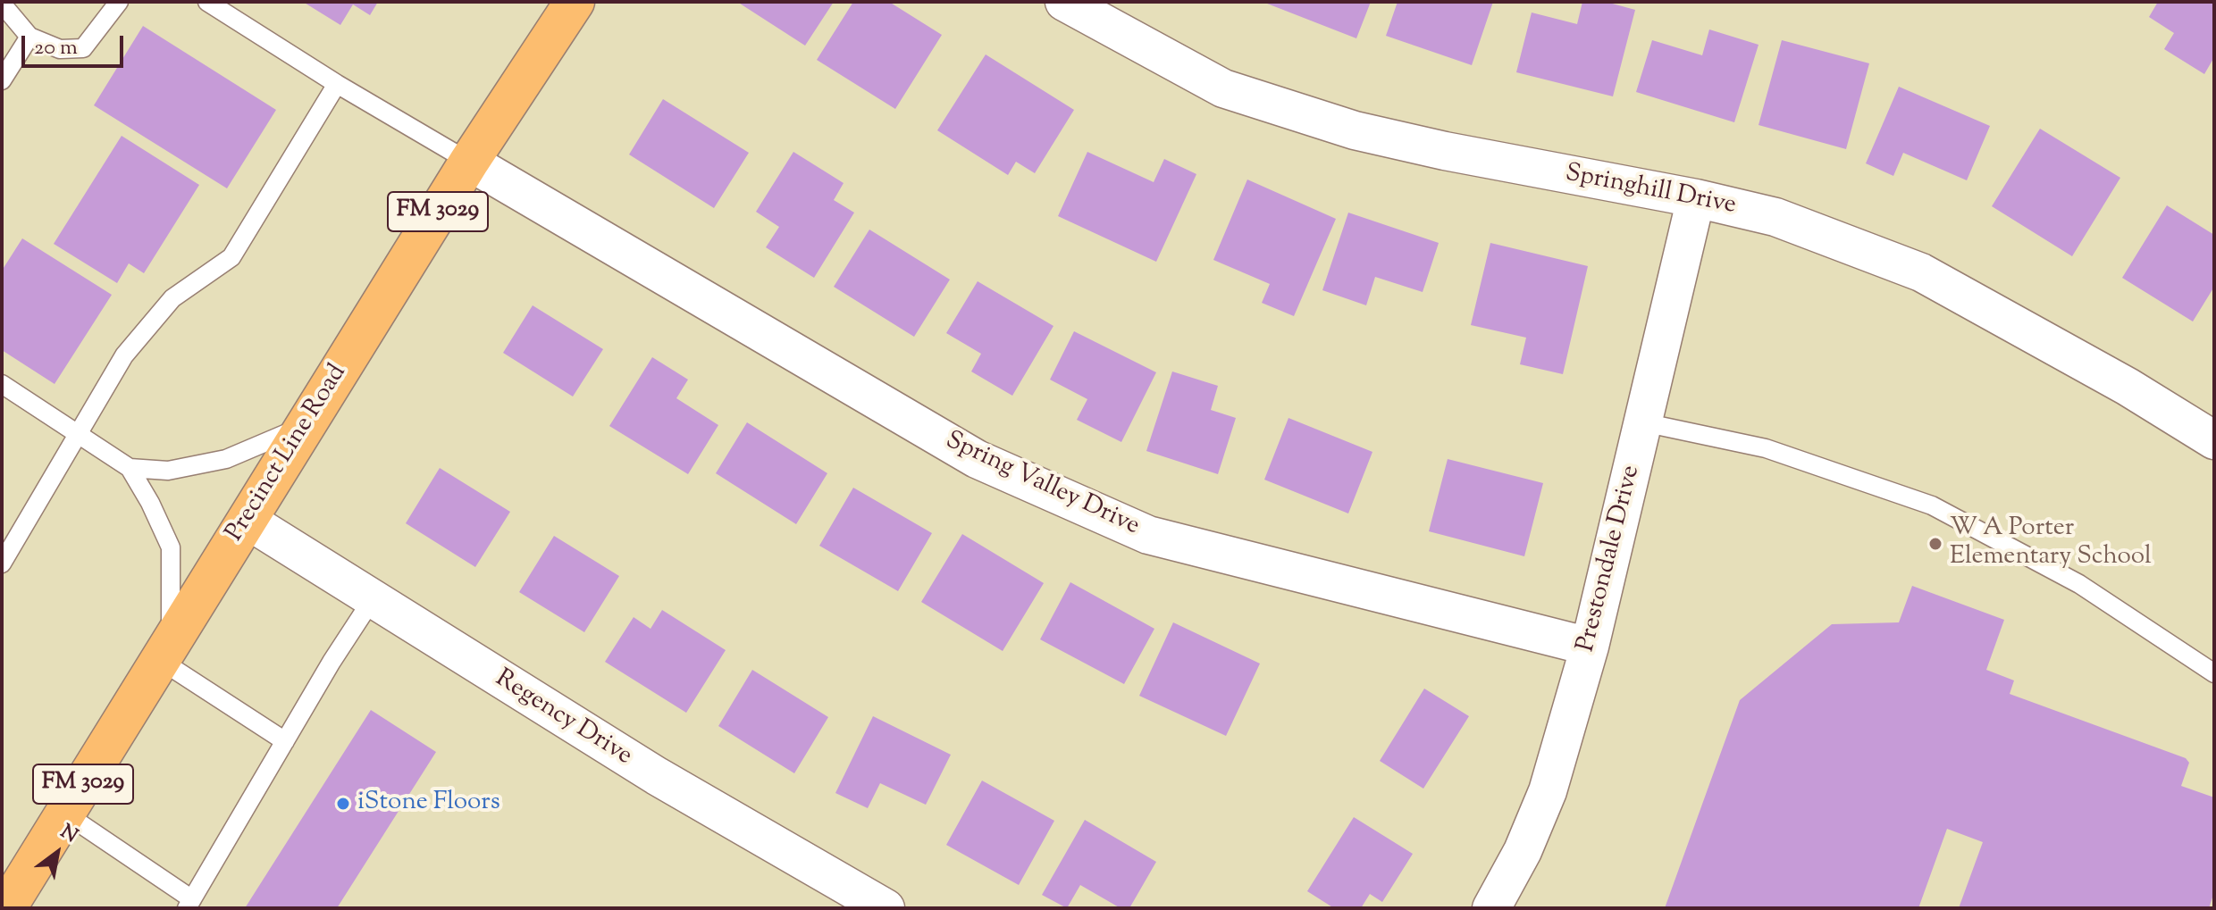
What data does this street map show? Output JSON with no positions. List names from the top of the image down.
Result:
{
  "streets": {
    "main road": ["FM 3029", "Precinct Line Road"],
    "street": [
      "Springhill Drive",
      "Spring Valley Drive",
      "Prestondale Drive",
      "Regency Drive"
    ]
  },
  "crossings": [
    ["Springhill Drive", "Prestondale Drive"],
    ["Precinct Line Road", "Spring Valley Drive"],
    ["Precinct Line Road", "Regency Drive"],
    ["Spring Valley Drive", "Prestondale Drive"]
  ],
  "places": ["W A Porter Elementary School", "iStone Floors"],
  "scale_bar": "20 m",
  "north": "top right"
}
